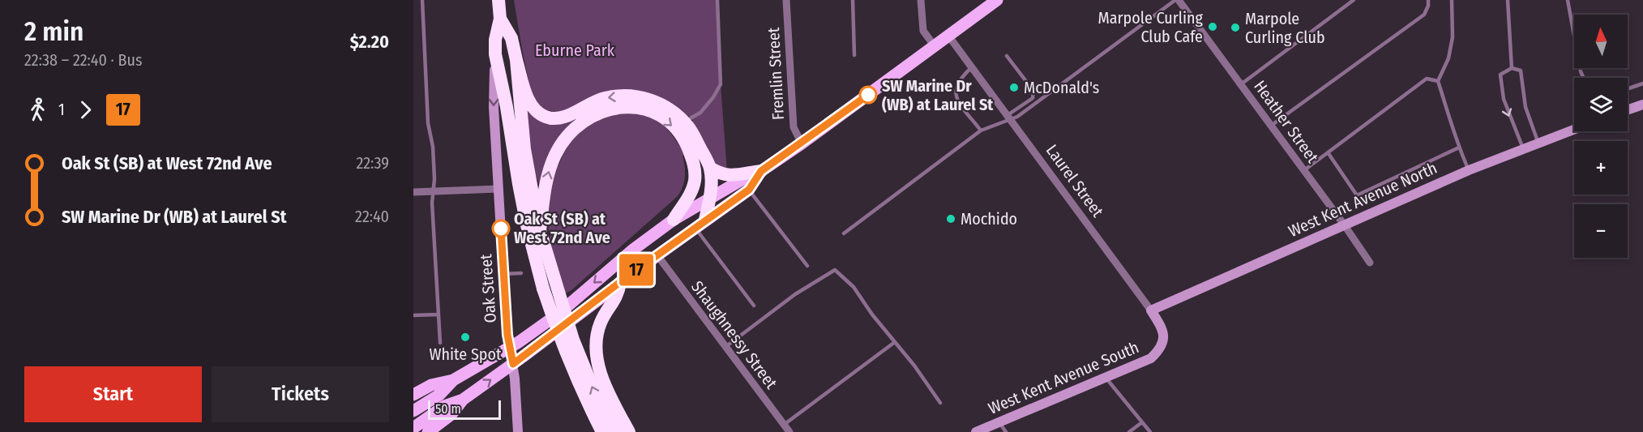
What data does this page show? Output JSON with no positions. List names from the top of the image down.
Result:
{
  "streets": {
    "highway": ["Oak Street"],
    "street": [
      "Fremlin Street",
      "Heather Street",
      "Laurel Street",
      "West Kent Avenue North",
      "Shaughnessy Street",
      "West Kent Avenue South"
    ]
  },
  "crossings": [
    ["Heather Street", "West Kent Avenue North"],
    ["Laurel Street", "West Kent Avenue North"],
    ["Laurel Street", "West Kent Avenue South"]
  ],
  "parks": ["Eburne Park"],
  "places": [
    "Marpole Curling Club Cafe",
    "Marpole Curling Club",
    "McDonald's",
    "SW Marine Dr (WB) at Laurel St",
    "Mochido",
    "Oak St (SB) at West 72nd Ave",
    "White Spot"
  ],
  "lines": ["bus line 17"],
  "scale_bar": "50 m",
  "north": "top",
  "page": {
    "heading": ["2 min", "22:38 – 22:40 · Bus", "$2.20"],
    "on_map": "17",
    "map_buttons": ["+", "−"],
    "legs": ["1", "17"],
    "list": [
      {
        "name": "Oak St (SB) at West 72nd Ave",
        "value": "22:39"
      },
      {
        "name": "SW Marine Dr (WB) at Laurel St",
        "value": "22:40"
      }
    ],
    "buttons": ["Start", "Tickets"],
    "scale": "50 m"
  }
}
